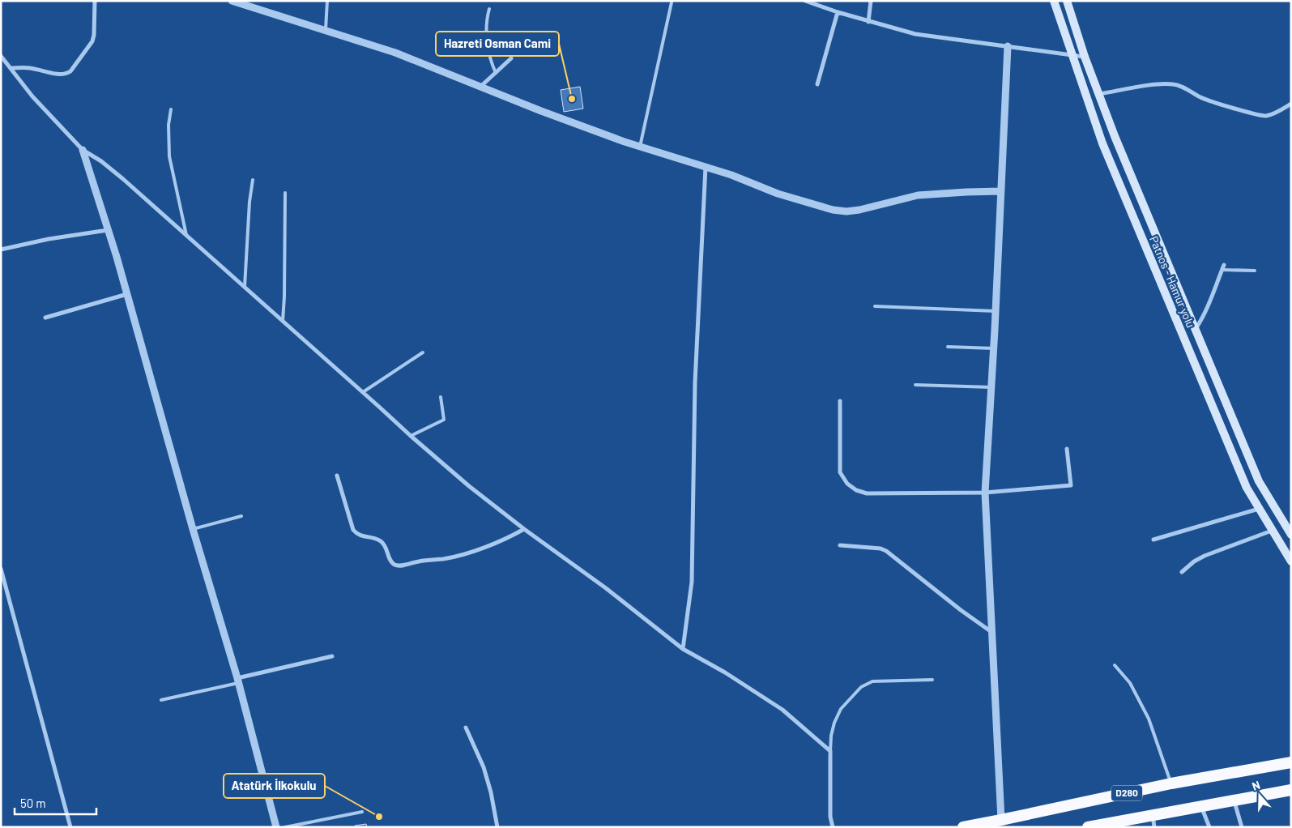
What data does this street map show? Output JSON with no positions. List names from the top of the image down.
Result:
{
  "streets": {
    "highway": ["D280"],
    "main road": ["Patnos - Hamur yolu"]
  },
  "places": ["Hazreti Osman Cami", "Atatürk İlkokulu"],
  "scale_bar": "50 m",
  "north": "top"
}
